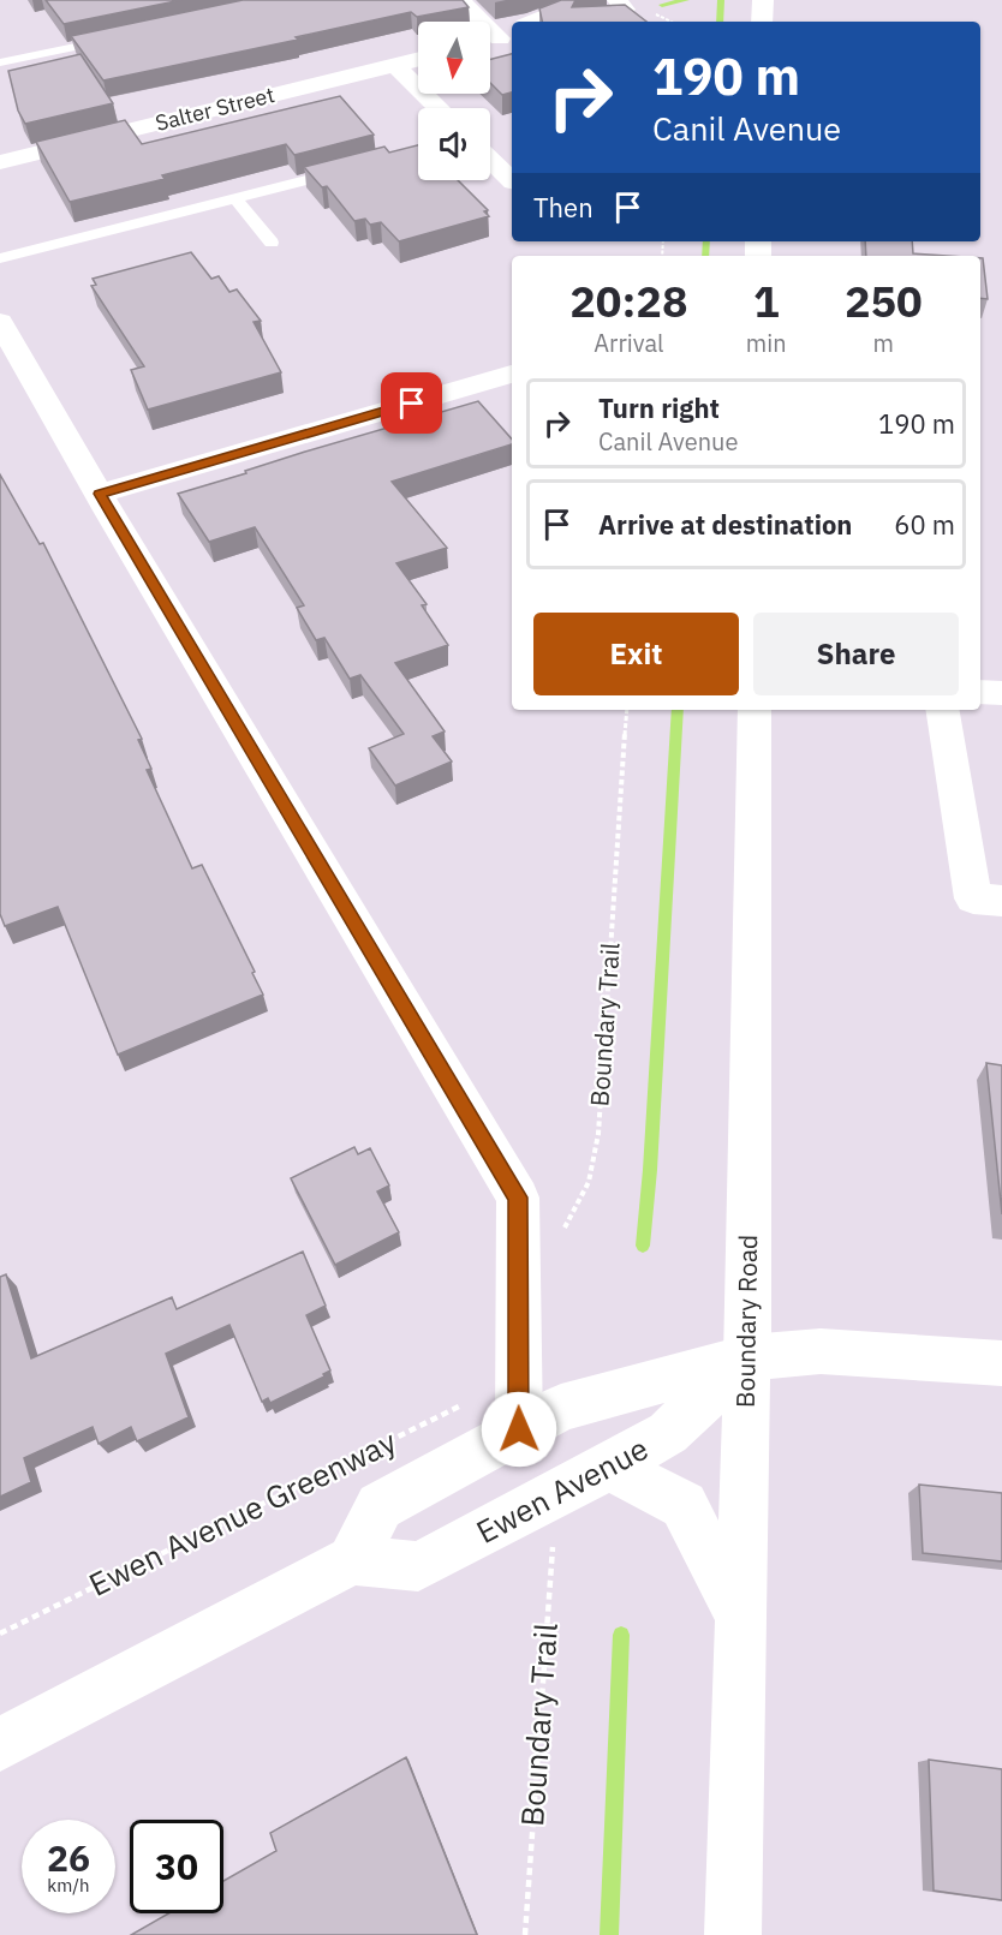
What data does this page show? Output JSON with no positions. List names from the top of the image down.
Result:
{
  "streets": {
    "street": ["Salter Street", "Boundary Road", "Ewen Avenue"],
    "path": ["Boundary Trail", "Ewen Avenue Greenway"]
  },
  "crossings": [
    ["Boundary Road", "Ewen Avenue"]
  ],
  "north": "bottom",
  "page": {
    "turn": ["190 m", "Canil Avenue"],
    "then": "Then",
    "eta": [
      "20:28",
      "Arrival",
      "1",
      "min",
      "250",
      "m"
    ],
    "list": [
      {
        "name": "Turn right",
        "note": "Canil Avenue",
        "value": "190 m"
      },
      {
        "name": "Arrive at destination",
        "value": "60 m"
      }
    ],
    "buttons": ["Exit", "Share"],
    "speed": "26 km/h",
    "limit": "30"
  }
}
